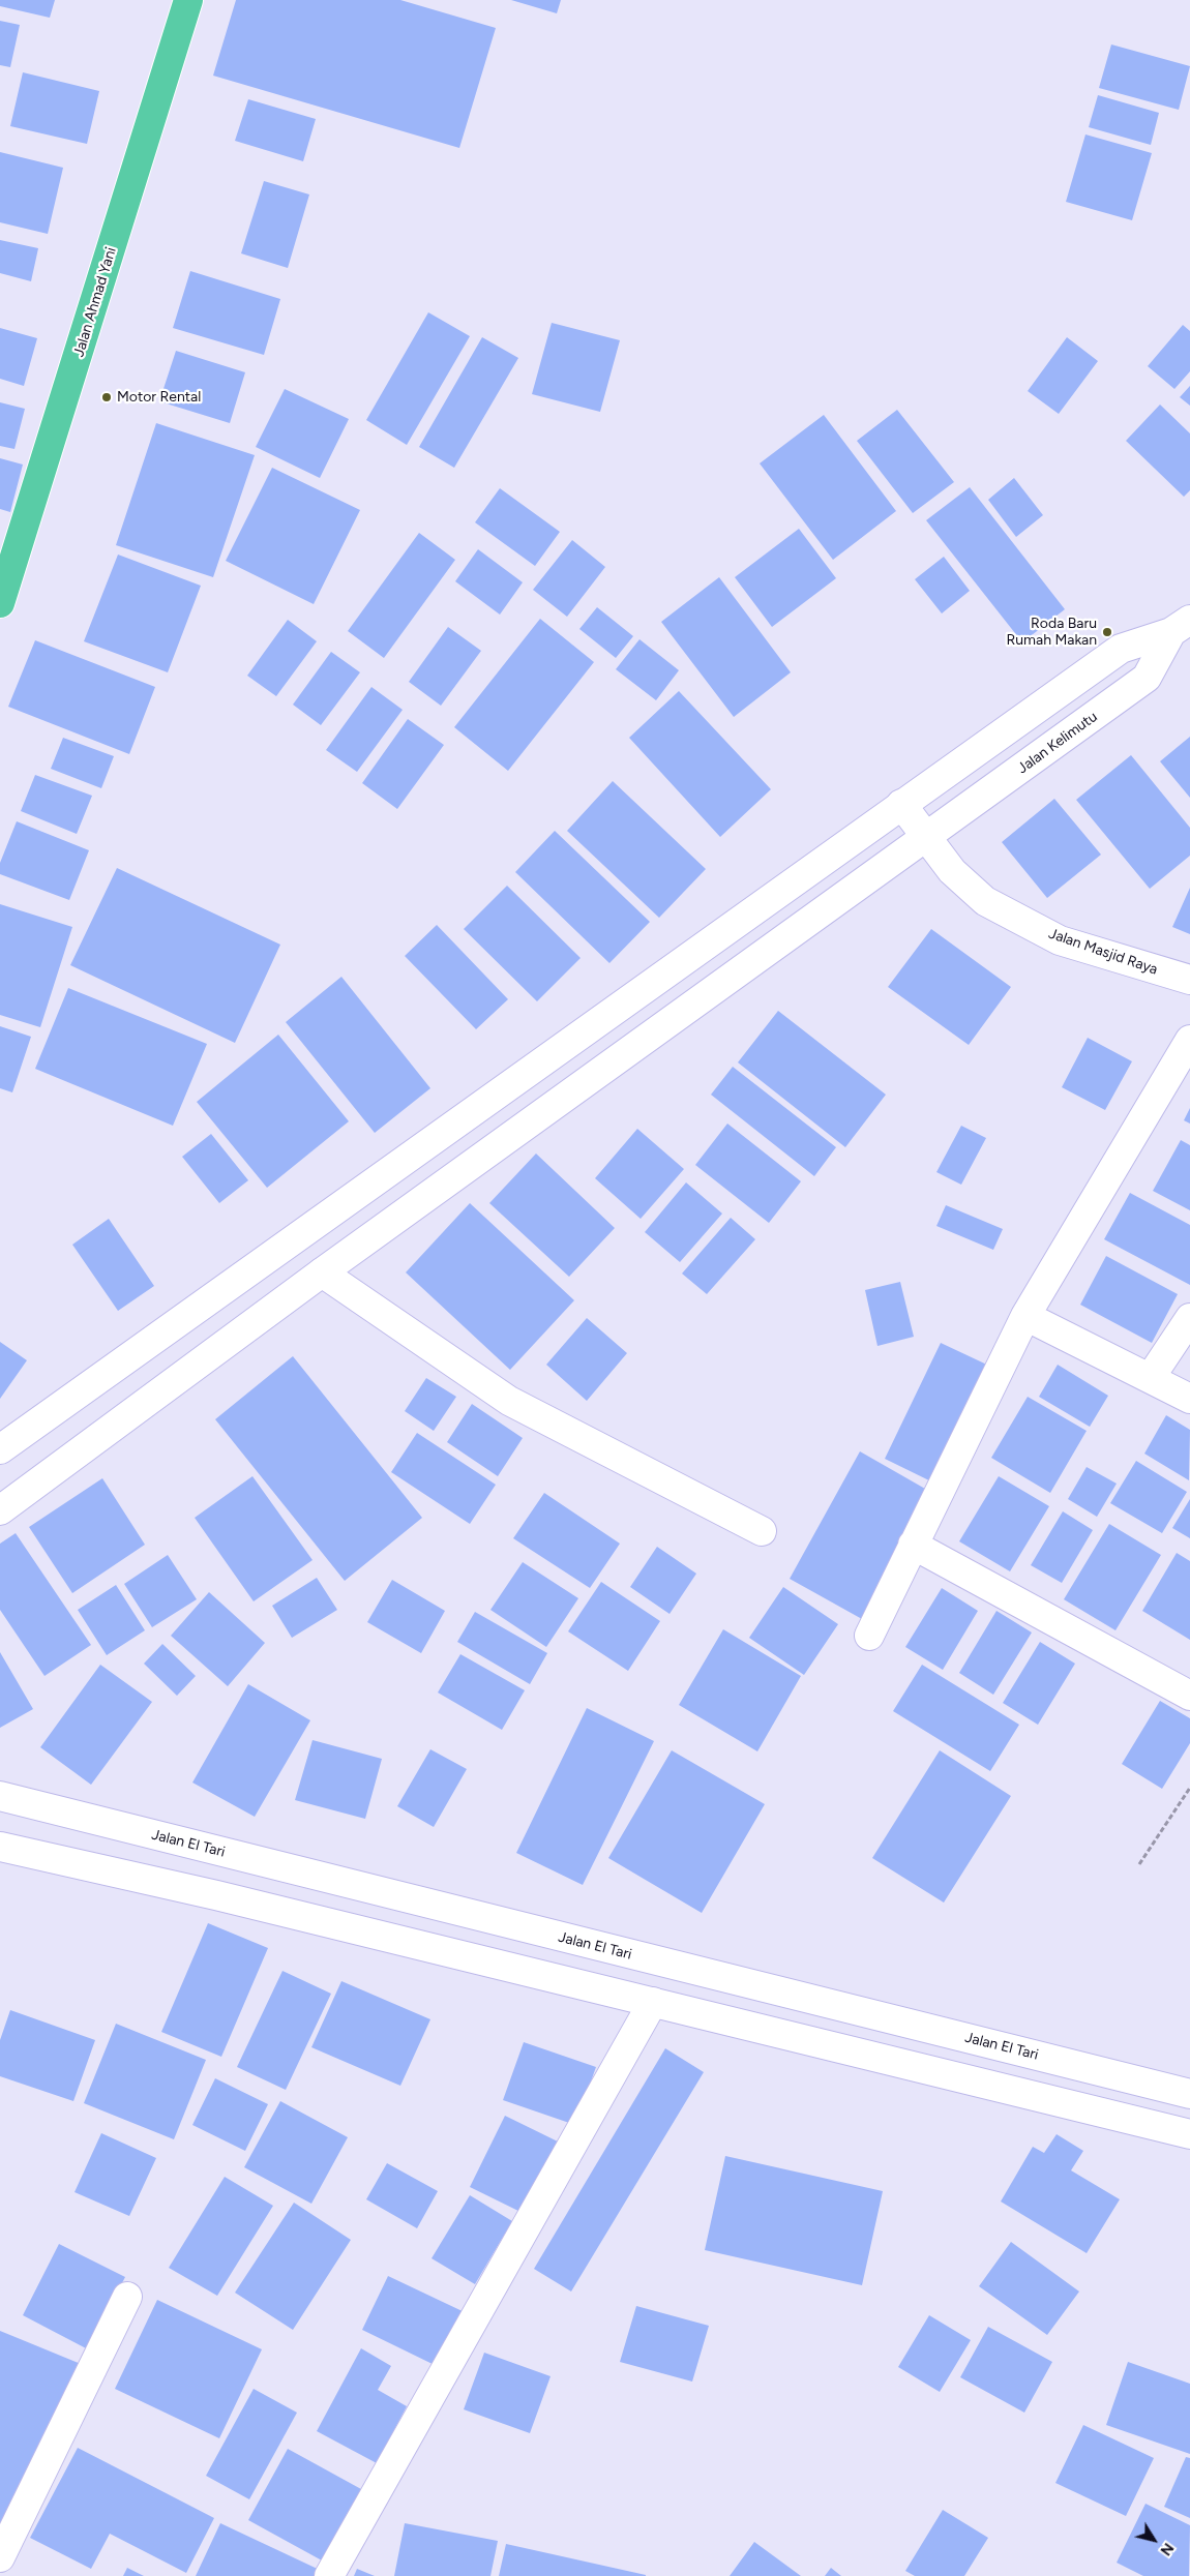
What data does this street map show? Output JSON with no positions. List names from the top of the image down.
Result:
{
  "streets": {
    "highway": ["Jalan Ahmad Yani"],
    "street": ["Jalan Kelimutu", "Jalan Masjid Raya", "Jalan El Tari"]
  },
  "crossings": [
    ["Jalan Kelimutu", "Jalan Masjid Raya"]
  ],
  "places": ["Motor Rental", "Roda Baru Rumah Makan"],
  "north": "bottom right"
}
